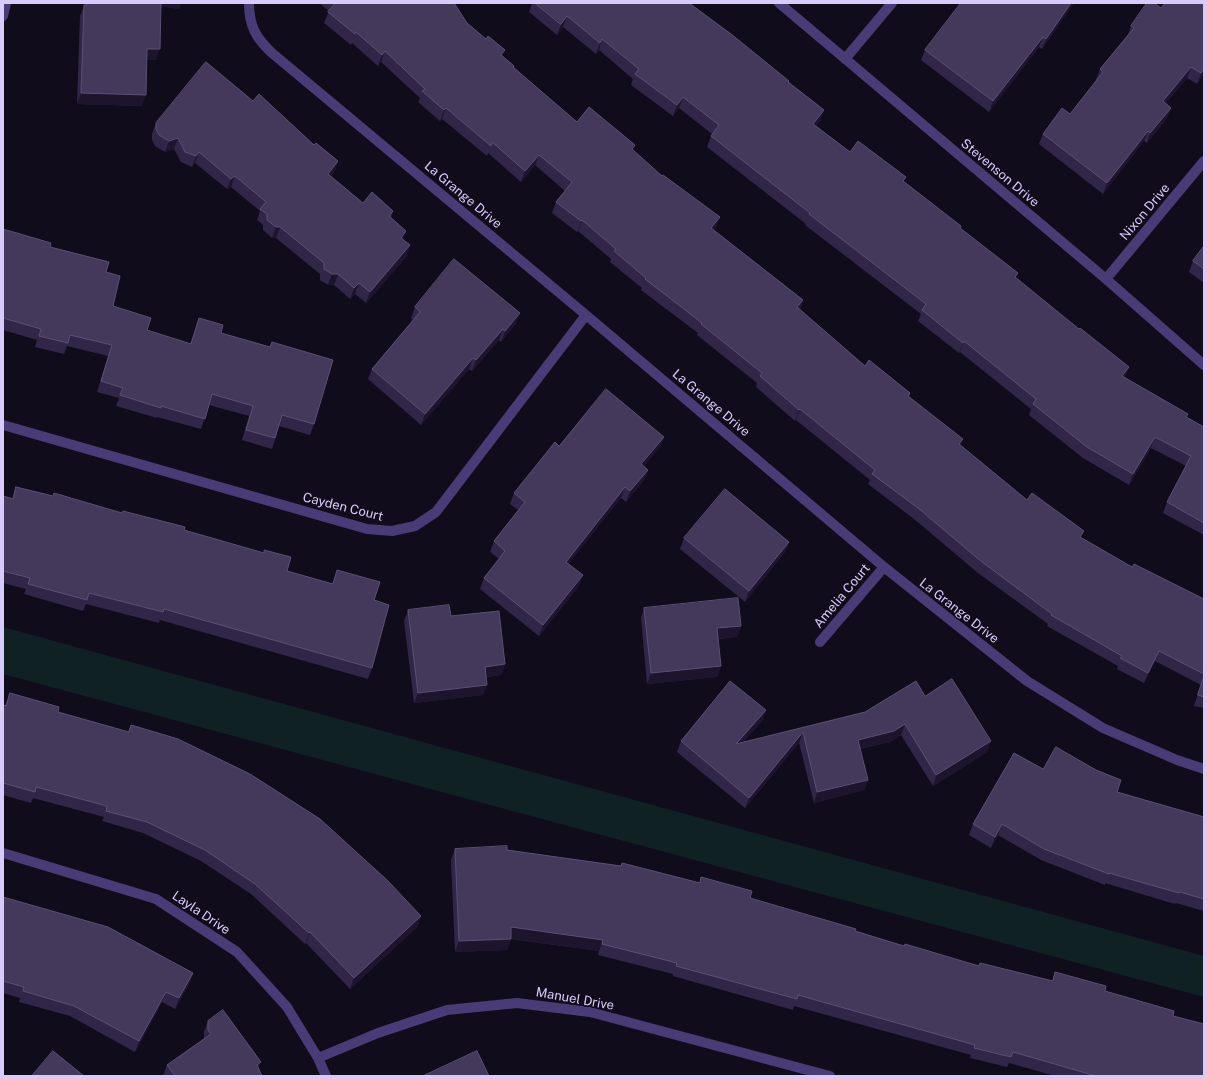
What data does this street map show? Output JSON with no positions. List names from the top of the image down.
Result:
{
  "streets": {
    "street": [
      "Stevenson Drive",
      "La Grange Drive",
      "Nixon Drive",
      "Cayden Court",
      "Amelia Court",
      "Layla Drive",
      "Manuel Drive"
    ]
  },
  "crossings": [
    ["Stevenson Drive", "Nixon Drive"],
    ["La Grange Drive", "Cayden Court"],
    ["La Grange Drive", "Amelia Court"],
    ["Layla Drive", "Manuel Drive"]
  ]
}
